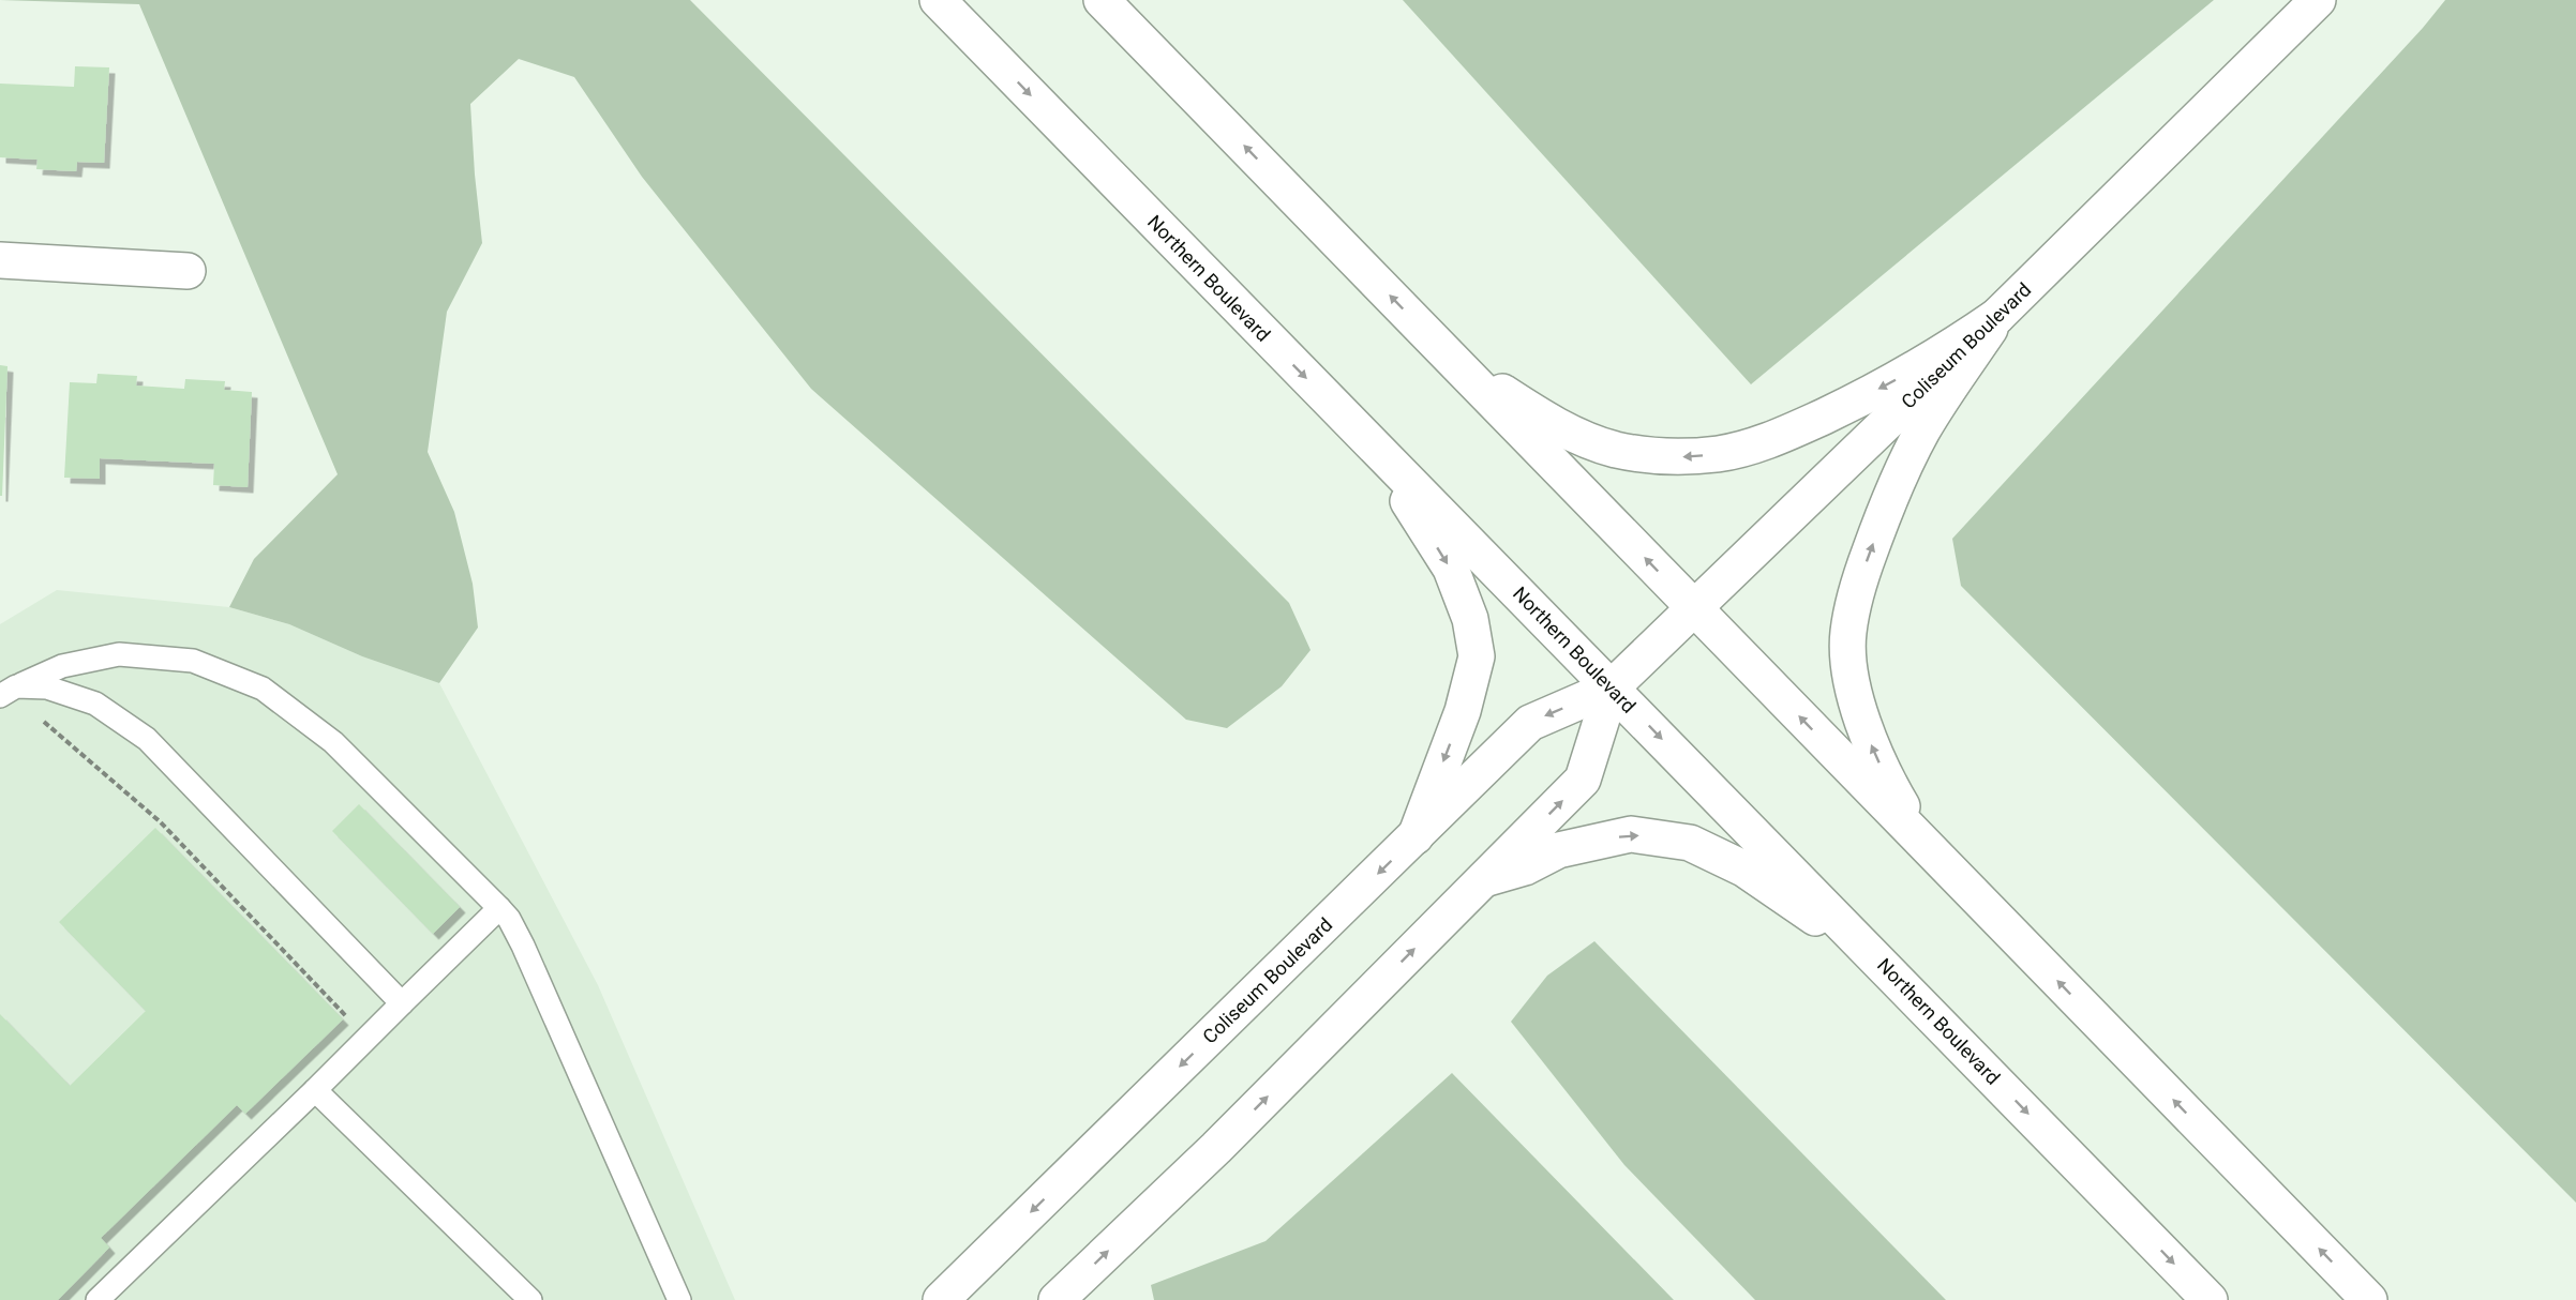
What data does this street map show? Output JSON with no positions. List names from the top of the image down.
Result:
{
  "streets": {
    "main road": ["Northern Boulevard", "Coliseum Boulevard"]
  },
  "crossings": [
    ["Northern Boulevard", "Coliseum Boulevard"]
  ]
}
